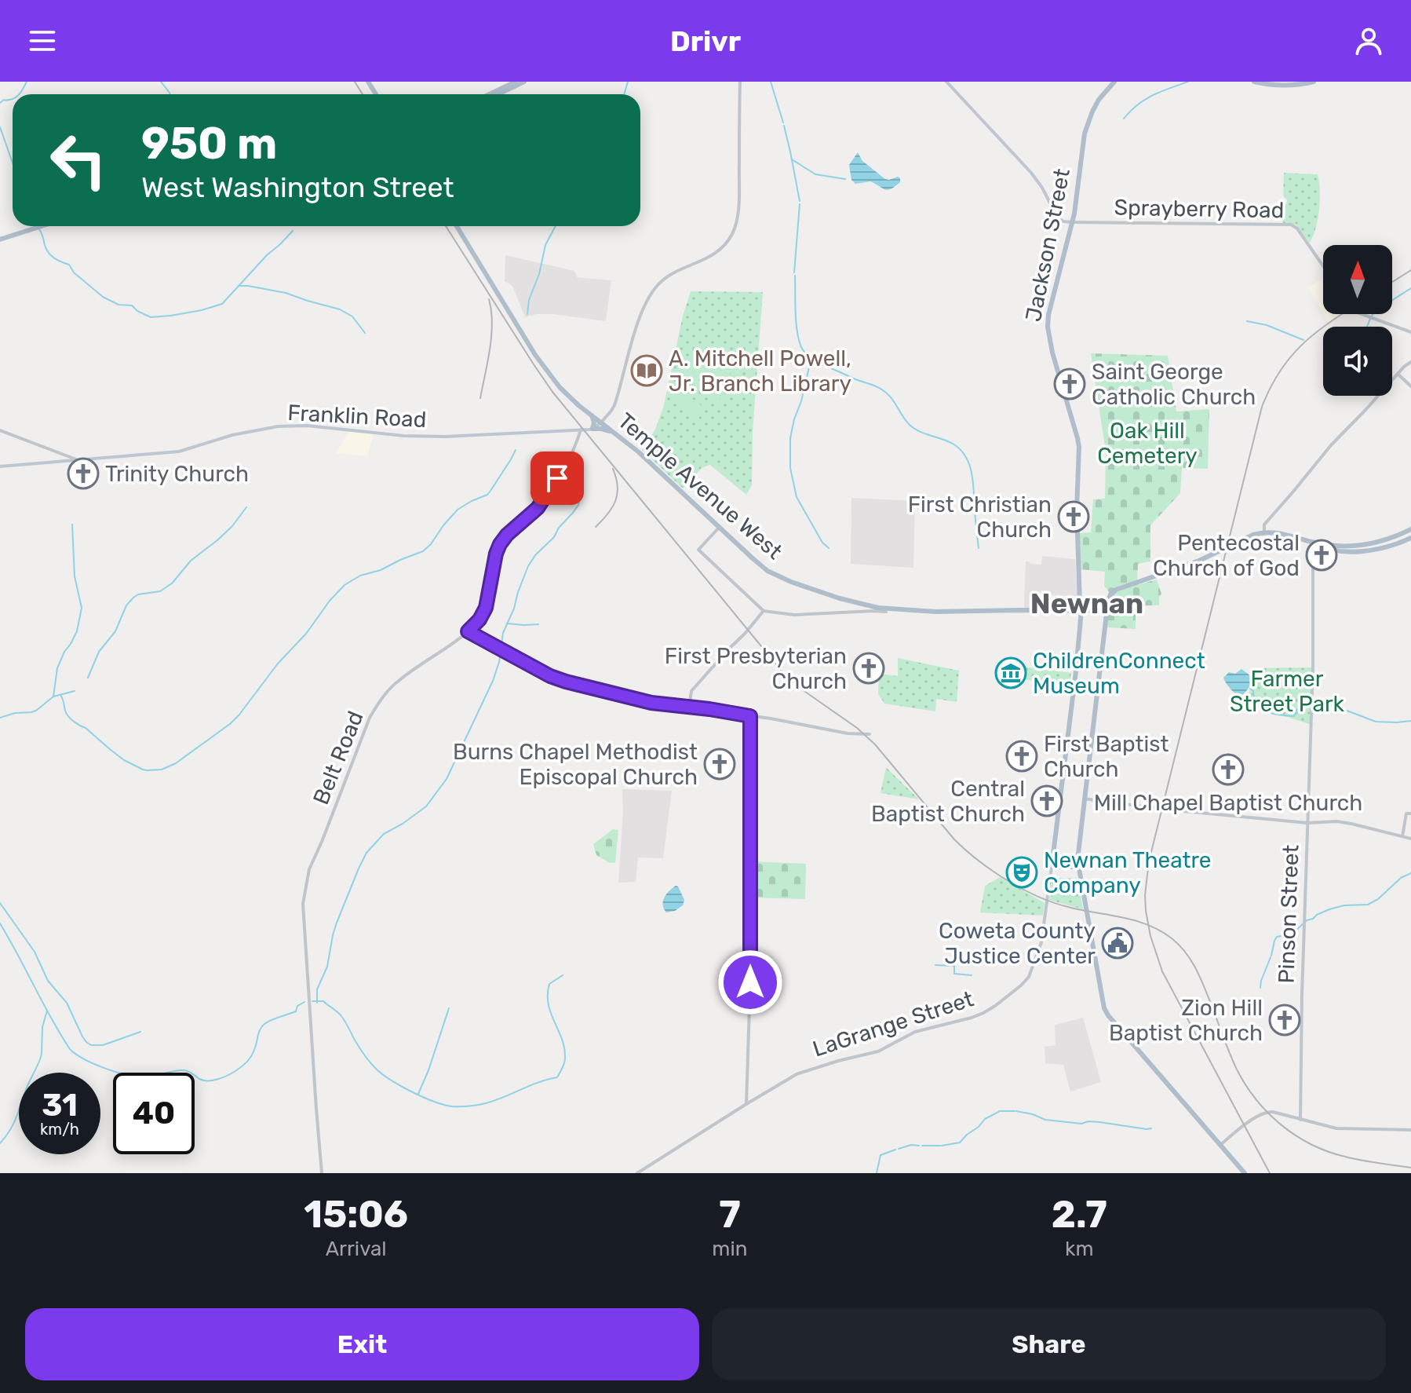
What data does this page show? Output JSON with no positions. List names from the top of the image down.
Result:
{
  "streets": {
    "main road": [
      "Jackson Street",
      "Franklin Road",
      "Temple Avenue West",
      "LaGrange Street"
    ],
    "street": ["Sprayberry Road", "Belt Road", "Pinson Street"]
  },
  "crossings": [
    ["Sprayberry Road", "Jackson Street"],
    ["Jackson Street", "Temple Avenue West"],
    ["Jackson Street", "LaGrange Street"],
    ["Franklin Road", "Belt Road"]
  ],
  "districts": ["Newnan"],
  "parks": ["Oak Hill Cemetery", "Farmer Street Park"],
  "places": {
    "library": ["A. Mitchell Powell, Jr. Branch Library"],
    "church": [
      "Saint George Catholic Church",
      "Trinity Church",
      "First Christian Church",
      "Pentecostal Church of God",
      "First Presbyterian Church",
      "First Baptist Church",
      "Burns Chapel Methodist Episcopal Church",
      "Mill Chapel Baptist Church",
      "Central Baptist Church",
      "Zion Hill Baptist Church"
    ],
    "museum": ["ChildrenConnect Museum"],
    "theatre": ["Newnan Theatre Company"],
    "public building": ["Coweta County Justice Center"]
  },
  "north": "top",
  "page": {
    "header": "Drivr",
    "turn": ["950 m", "West Washington Street"],
    "speed": "31 km/h",
    "limit": "40",
    "eta": [
      "15:06",
      "Arrival",
      "7",
      "min",
      "2.7",
      "km"
    ],
    "buttons": ["Exit", "Share"]
  }
}
